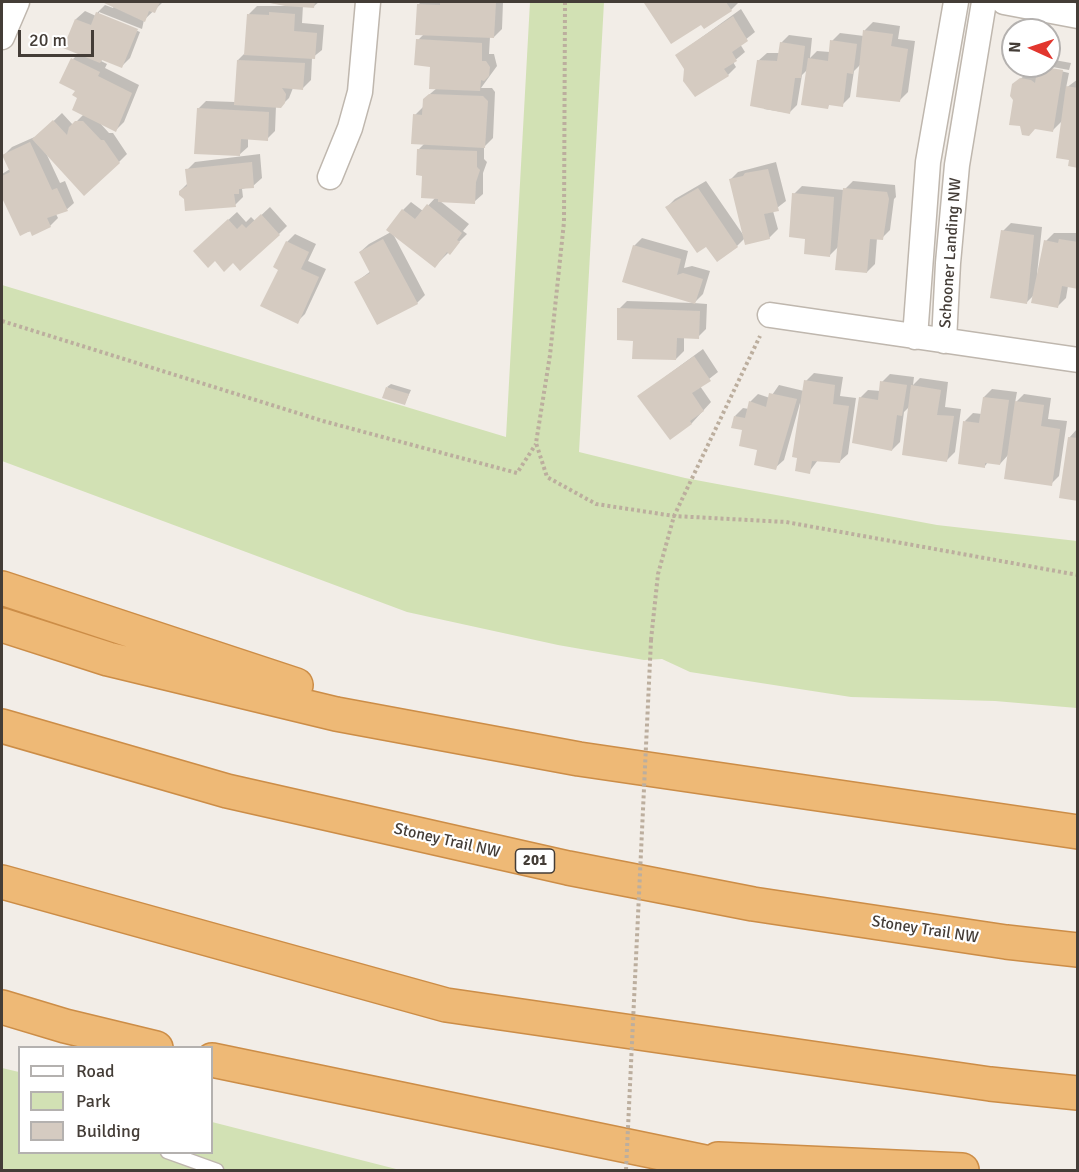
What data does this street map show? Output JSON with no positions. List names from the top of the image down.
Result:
{
  "streets": {
    "highway": ["Stoney Trail NW", "201"],
    "street": ["Schooner Landing NW"]
  },
  "legend": ["Road", "Park", "Building"],
  "scale_bar": "20 m",
  "north": "left"
}
